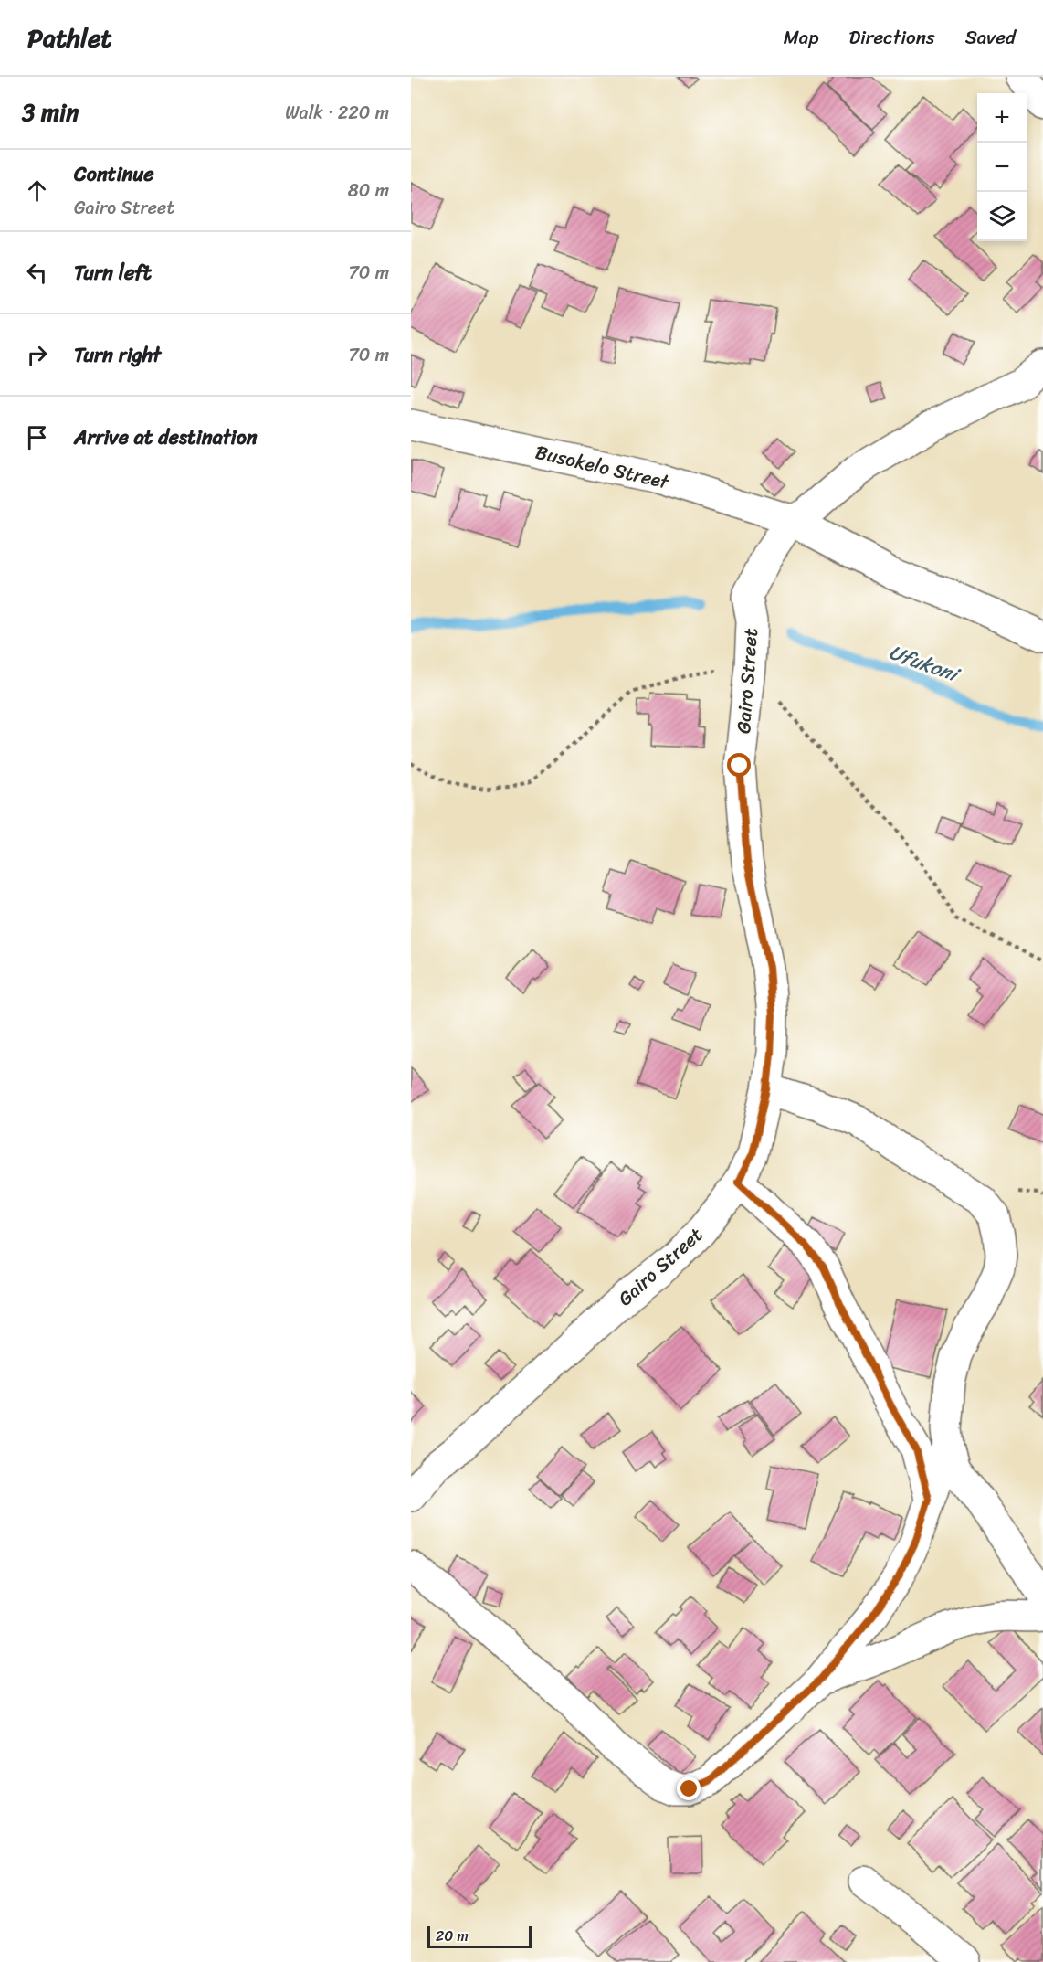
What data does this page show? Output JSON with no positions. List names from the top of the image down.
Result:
{
  "streets": {
    "street": ["Busokelo Street", "Gairo Street"]
  },
  "crossings": [
    ["Busokelo Street", "Gairo Street"]
  ],
  "water": ["Ufukoni"],
  "scale_bar": "20 m",
  "page": {
    "header": "Pathlet",
    "nav": ["Map", "Directions", "Saved"],
    "heading": ["3 min", "Walk · 220 m"],
    "map_buttons": ["+", "−"],
    "list": [
      ["Continue", "Gairo Street", "80 m"],
      ["Turn left", "70 m"],
      ["Turn right", "70 m"],
      "Arrive at destination"
    ],
    "scale": "20 m"
  }
}
